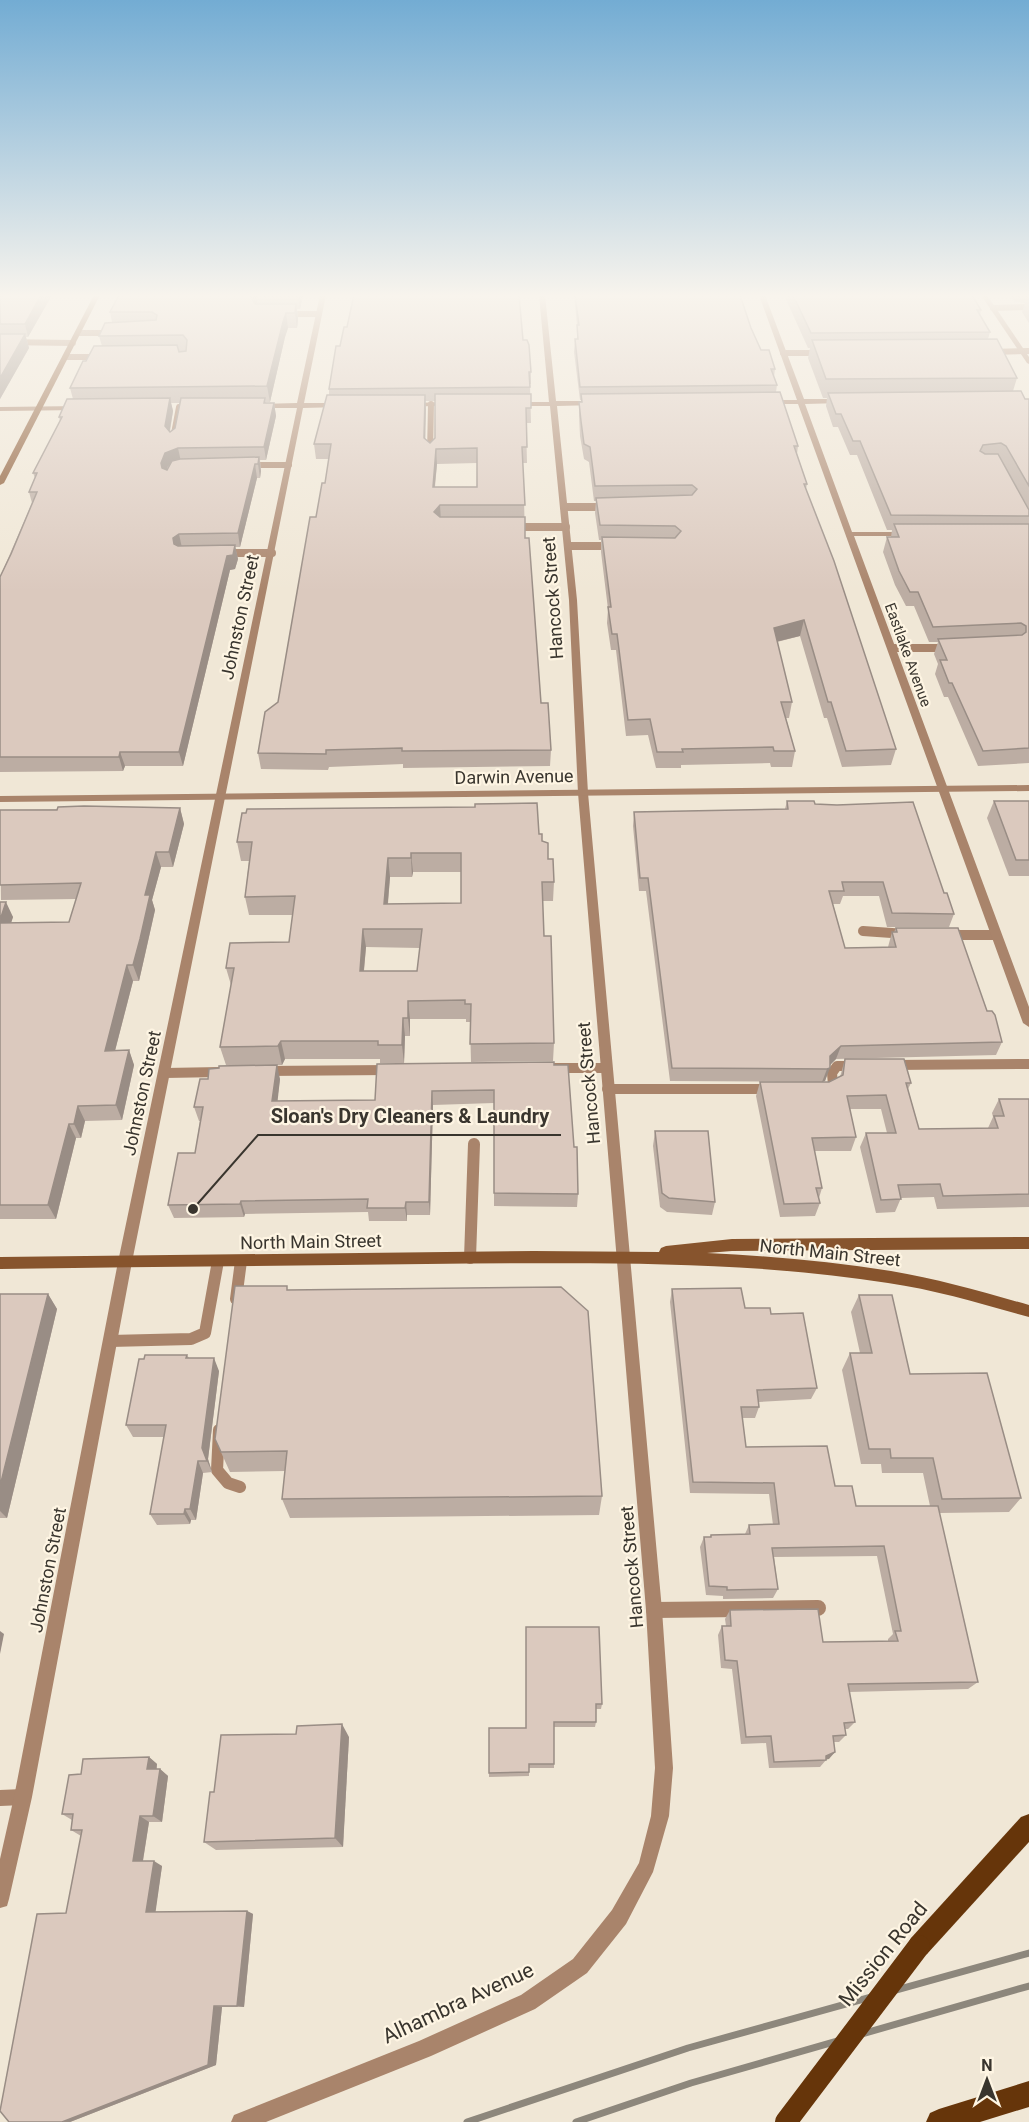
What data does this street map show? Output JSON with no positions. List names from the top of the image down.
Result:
{
  "streets": {
    "main road": ["North Main Street", "Mission Road"],
    "street": [
      "Hancock Street",
      "Johnston Street",
      "Eastlake Avenue",
      "Darwin Avenue",
      "Alhambra Avenue"
    ]
  },
  "crossings": [
    ["Hancock Street", "Darwin Avenue"],
    ["Hancock Street", "North Main Street"],
    ["Hancock Street", "Alhambra Avenue"],
    ["Johnston Street", "Darwin Avenue"],
    ["Johnston Street", "North Main Street"],
    ["Eastlake Avenue", "Darwin Avenue"]
  ],
  "places": ["Sloan's Dry Cleaners & Laundry"],
  "north": "top"
}
